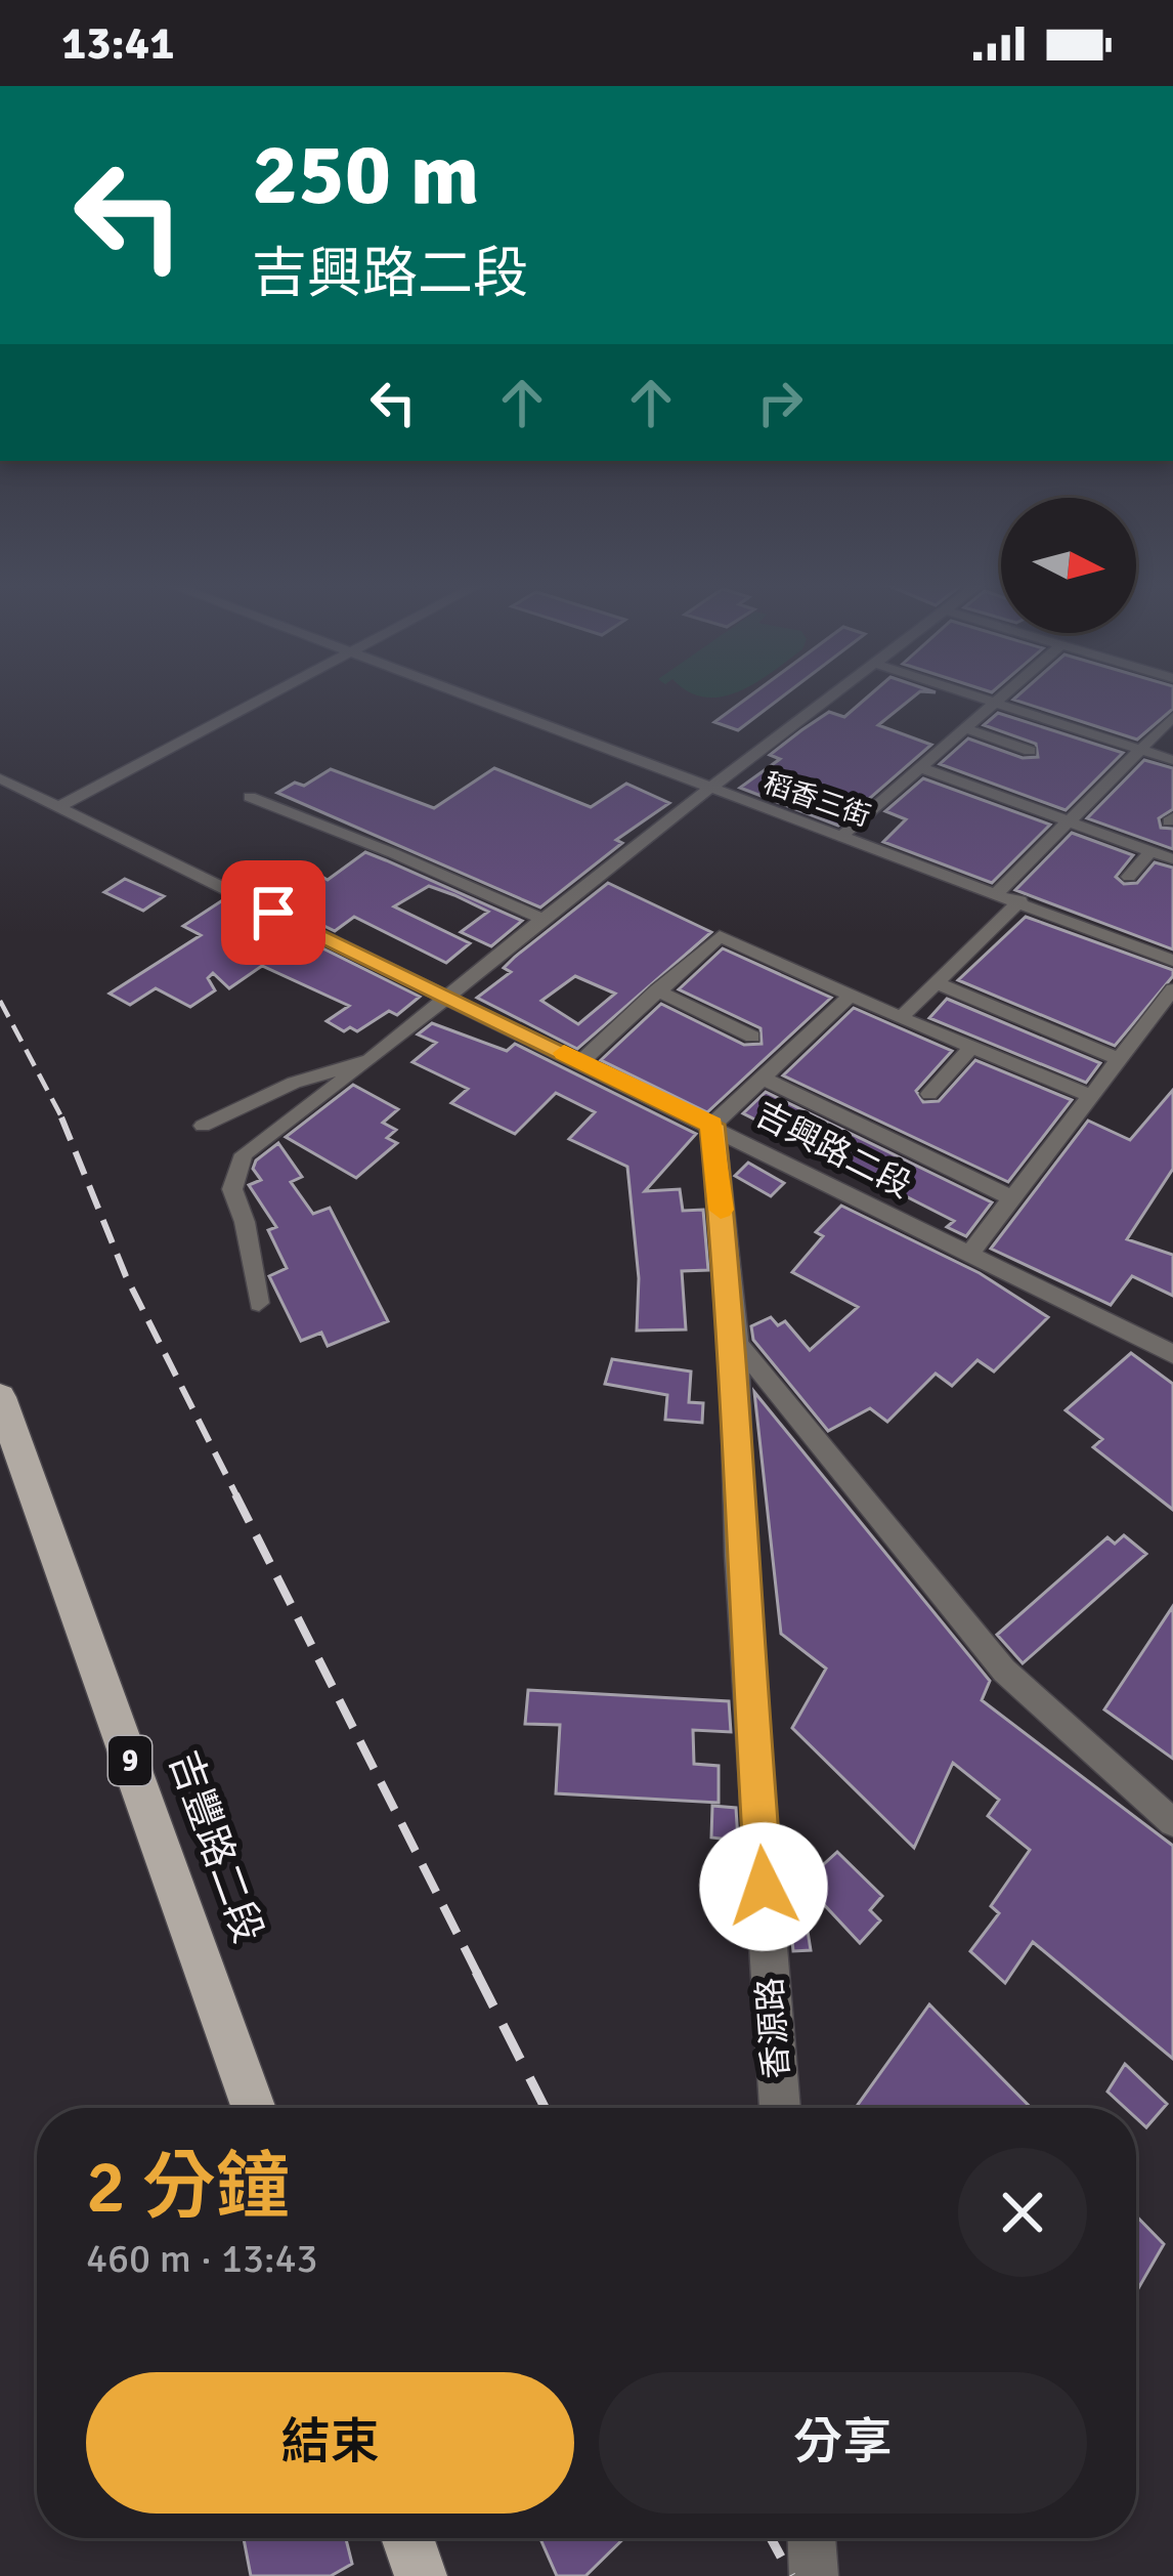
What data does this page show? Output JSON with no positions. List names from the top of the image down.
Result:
{
  "streets": {
    "main road": ["9", "吉豐路二段"],
    "street": ["稻香三街", "吉興路二段", "香源路"]
  },
  "crossings": [
    ["吉興路二段", "香源路"]
  ],
  "north": "right",
  "page": {
    "status": "13:41",
    "turn": ["250 m", "吉興路二段"],
    "heading": ["2 分鐘", "460 m · 13:43"],
    "buttons": ["結束", "分享"]
  }
}
